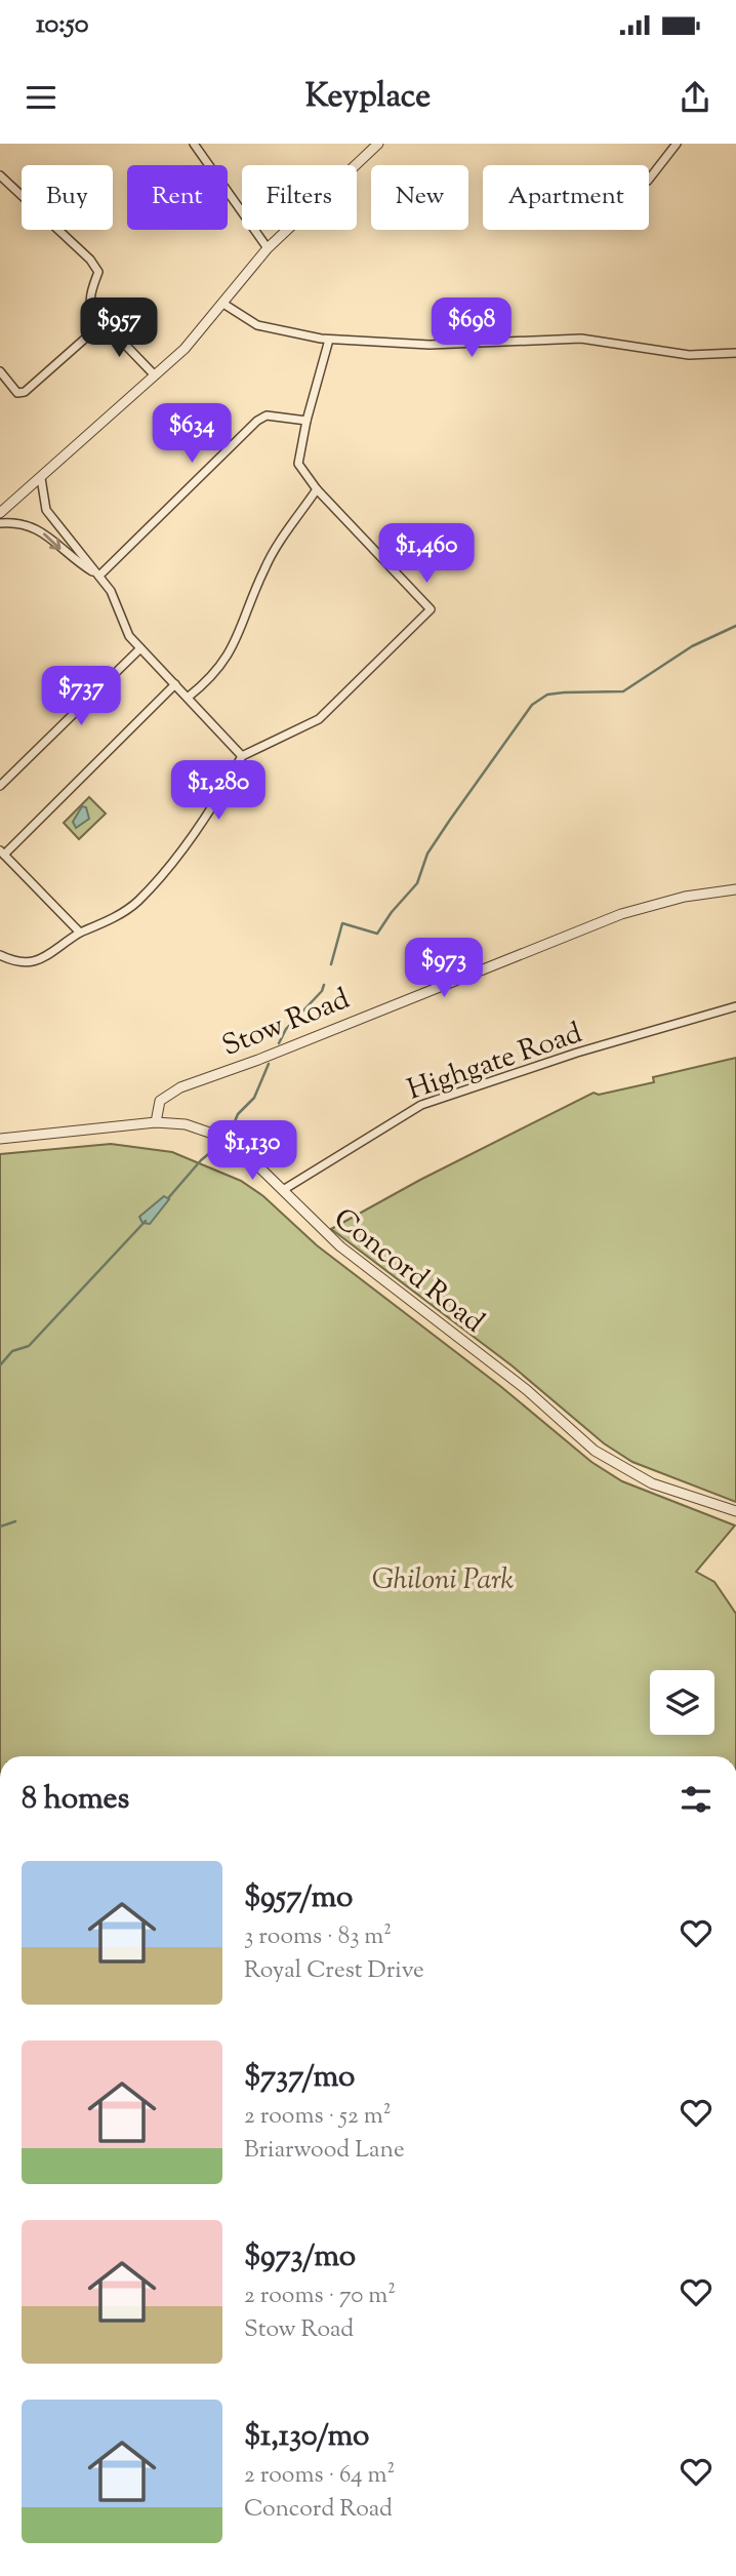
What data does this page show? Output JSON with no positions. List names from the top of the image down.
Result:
{
  "streets": {
    "street": ["Stow Road", "Highgate Road", "Concord Road"]
  },
  "crossings": [
    ["Stow Road", "Concord Road"],
    ["Highgate Road", "Concord Road"]
  ],
  "parks": ["Ghiloni Park"],
  "page": {
    "status": "10:50",
    "header": "Keyplace",
    "chip": [
      "Buy",
      "Rent",
      "Filters",
      "New",
      "Apartment"
    ],
    "price": [
      "$957",
      "$698",
      "$634",
      "$1,460",
      "$737",
      "$1,280",
      "$973",
      "$1,130"
    ],
    "heading": "8 homes",
    "list": [
      {
        "name": "$957/mo",
        "note": "3 rooms · 83 m² · Royal Crest Drive"
      },
      {
        "name": "$737/mo",
        "note": "2 rooms · 52 m² · Briarwood Lane"
      },
      {
        "name": "$973/mo",
        "note": "2 rooms · 70 m² · Stow Road"
      },
      {
        "name": "$1,130/mo",
        "note": "2 rooms · 64 m² · Concord Road"
      }
    ]
  }
}
